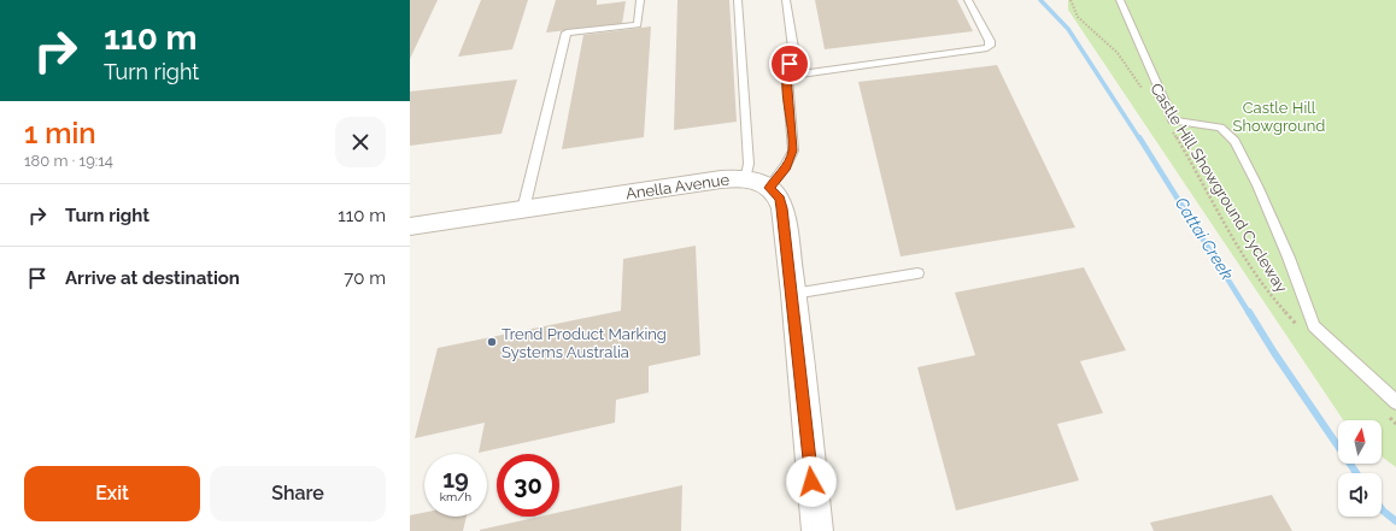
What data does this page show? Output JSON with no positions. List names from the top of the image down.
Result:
{
  "streets": {
    "street": ["Anella Avenue"],
    "path": ["Castle Hill Showground Cycleway"]
  },
  "water": ["Cattai Creek"],
  "parks": ["Castle Hill Showground"],
  "places": ["Trend Product Marking Systems Australia"],
  "north": "top",
  "page": {
    "turn": ["110 m", "Turn right"],
    "heading": ["1 min", "180 m · 19:14"],
    "list": [
      {
        "name": "Turn right",
        "value": "110 m"
      },
      {
        "name": "Arrive at destination",
        "value": "70 m"
      }
    ],
    "speed": "19 km/h",
    "limit": "30",
    "buttons": ["Exit", "Share"]
  }
}
